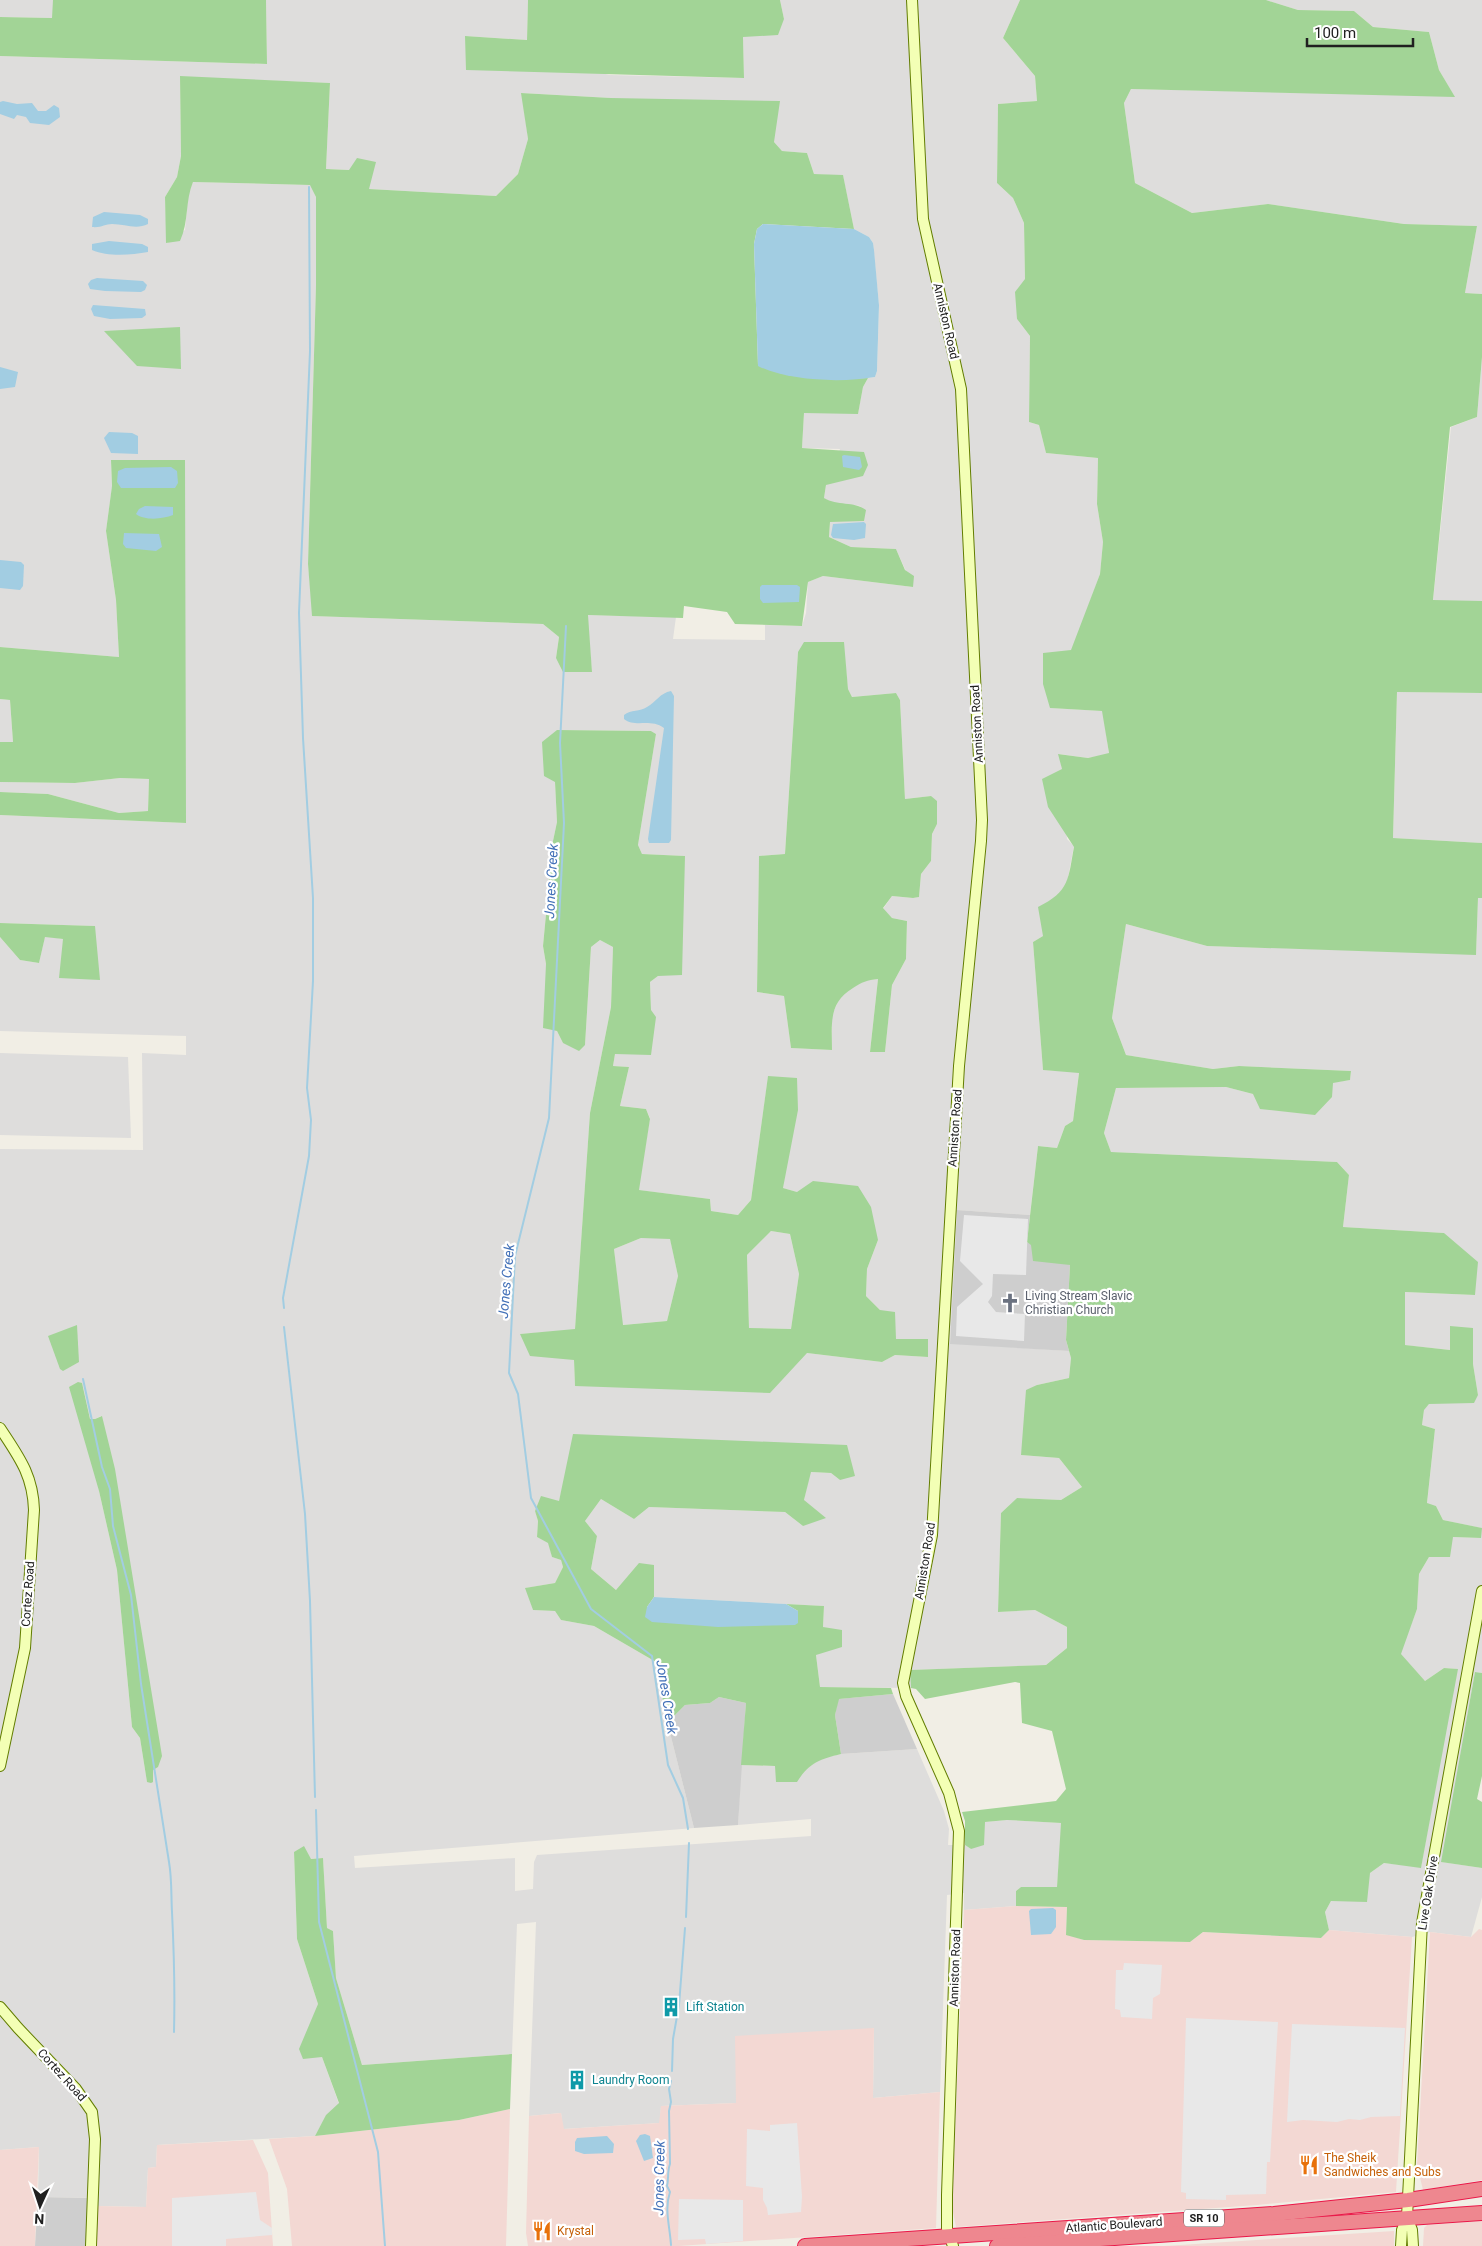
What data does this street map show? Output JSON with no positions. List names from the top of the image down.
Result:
{
  "streets": {
    "highway": ["SR 10", "Atlantic Boulevard"],
    "street": ["Anniston Road", "Cortez Road", "Live Oak Drive"]
  },
  "crossings": [
    ["Anniston Road", "Atlantic Boulevard"],
    ["Live Oak Drive", "Atlantic Boulevard"]
  ],
  "water": ["Jones Creek"],
  "places": {
    "church": ["Living Stream Slavic Christian Church"],
    "building": ["Lift Station", "Laundry Room"],
    "restaurant": ["The Sheik Sandwiches and Subs", "Krystal"]
  },
  "scale_bar": "100 m",
  "north": "bottom"
}
